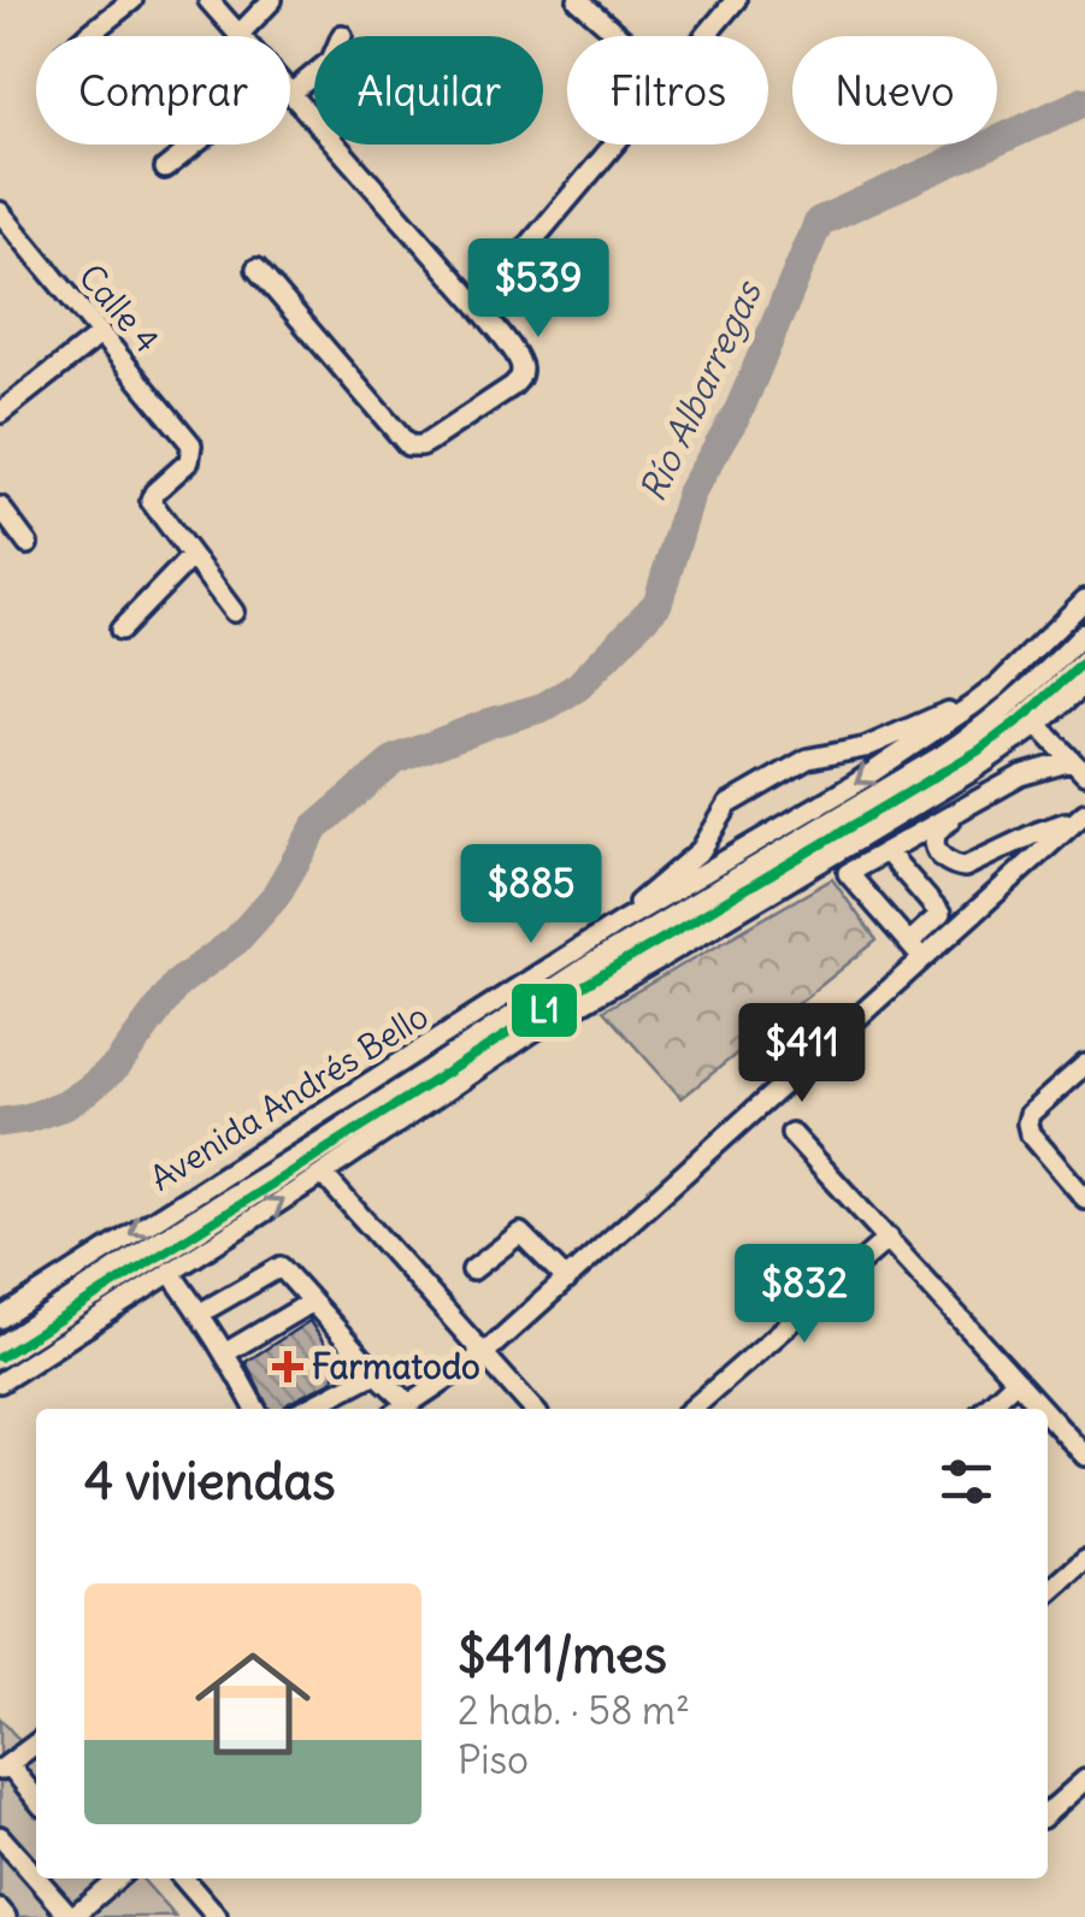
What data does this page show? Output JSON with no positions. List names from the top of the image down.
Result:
{
  "streets": {
    "street": ["Calle 4", "Avenida Andrés Bello"]
  },
  "water": ["Río Albarregas"],
  "places": {
    "health": ["Farmatodo"]
  },
  "lines": ["transit line L1"],
  "page": {
    "chip": [
      "Comprar",
      "Alquilar",
      "Filtros",
      "Nuevo"
    ],
    "price": [
      "$539",
      "$885",
      "$411",
      "$832"
    ],
    "heading": "4 viviendas",
    "list": [
      {
        "name": "$411/mes",
        "note": "2 hab. · 58 m² · Piso"
      }
    ]
  }
}
